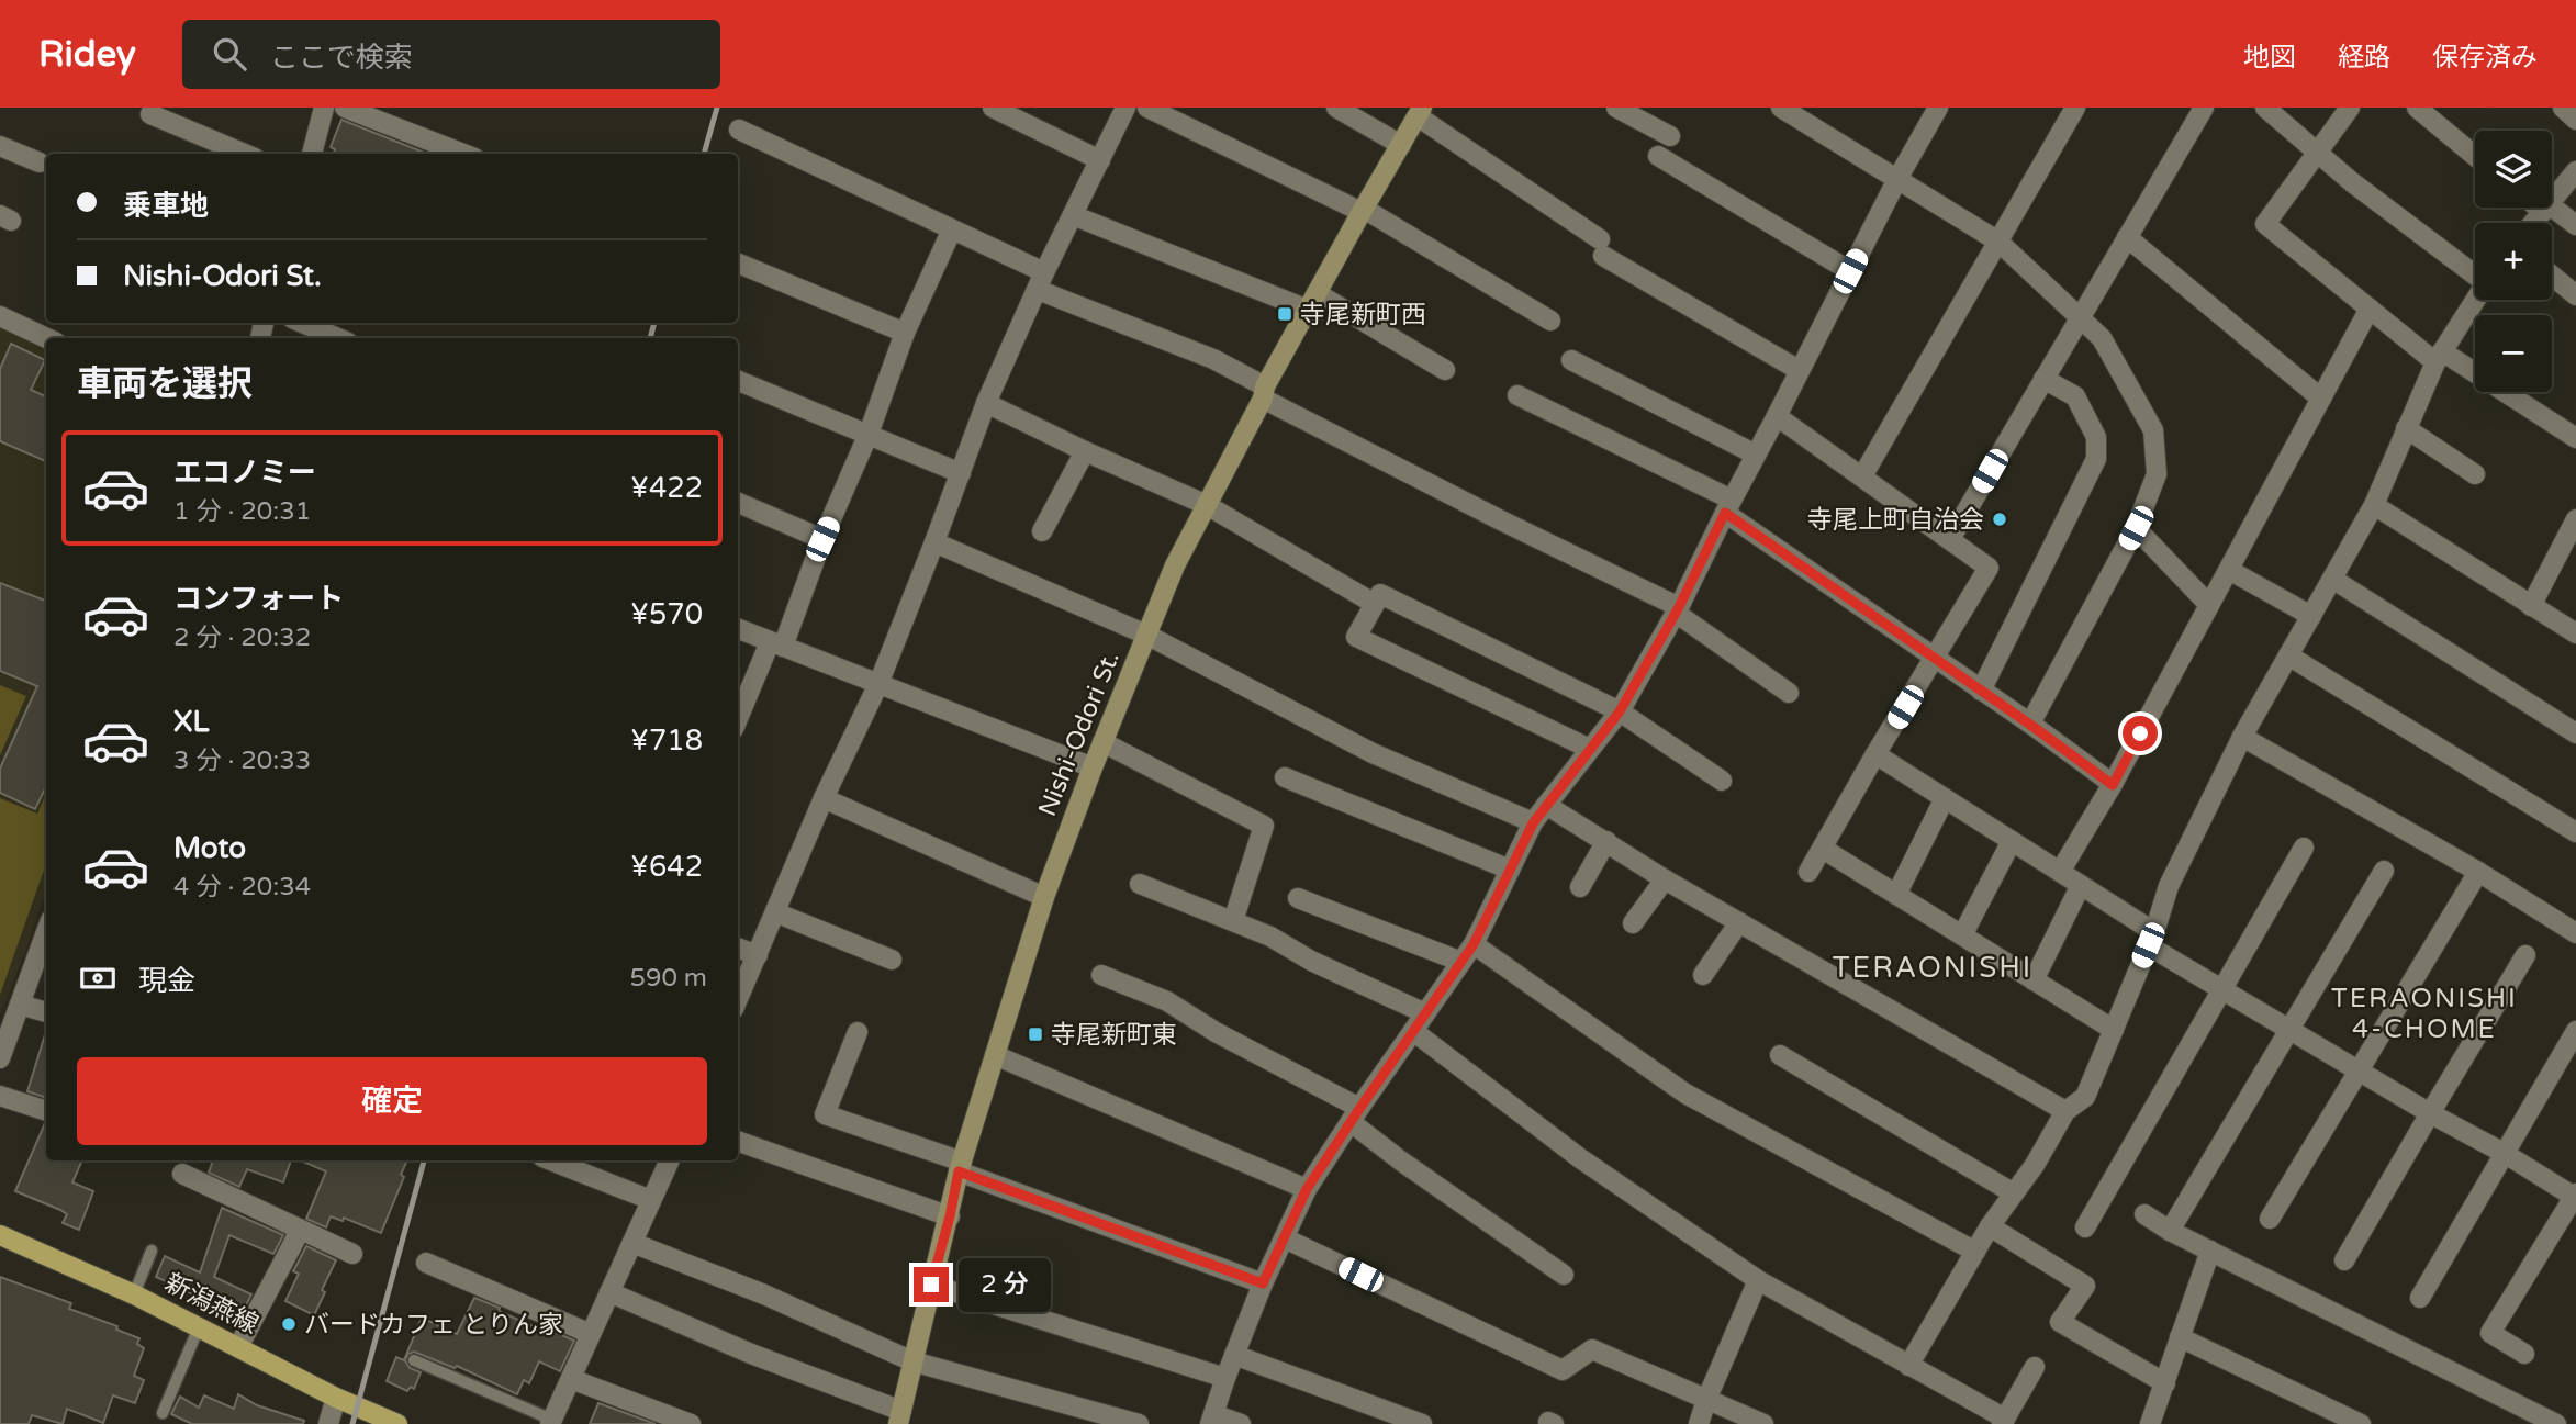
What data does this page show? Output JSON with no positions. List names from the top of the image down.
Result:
{
  "streets": {
    "main road": ["新潟燕線"],
    "street": ["Nishi-Odori St."]
  },
  "districts": ["TERAONISHI", "TERAONISHI 4-CHOME"],
  "places": {
    "transit": ["寺尾新町西", "寺尾新町東"],
    "other": ["寺尾上町自治会", "バードカフェ とりん家"]
  },
  "page": {
    "header": "Ridey",
    "search": "ここで検索",
    "nav": ["地図", "経路", "保存済み"],
    "map_buttons": ["+", "−"],
    "banner": ["乗車地", "Nishi-Odori St."],
    "heading": "車両を選択",
    "list": [
      {
        "name": "エコノミー",
        "note": "1 分 · 20:31",
        "value": "¥422"
      },
      {
        "name": "コンフォート",
        "note": "2 分 · 20:32",
        "value": "¥570"
      },
      {
        "name": "XL",
        "note": "3 分 · 20:33",
        "value": "¥718"
      },
      {
        "name": "Moto",
        "note": "4 分 · 20:34",
        "value": "¥642"
      }
    ],
    "pay": ["現金", "590 m"],
    "buttons": "確定",
    "bubble": "2 分"
  }
}
